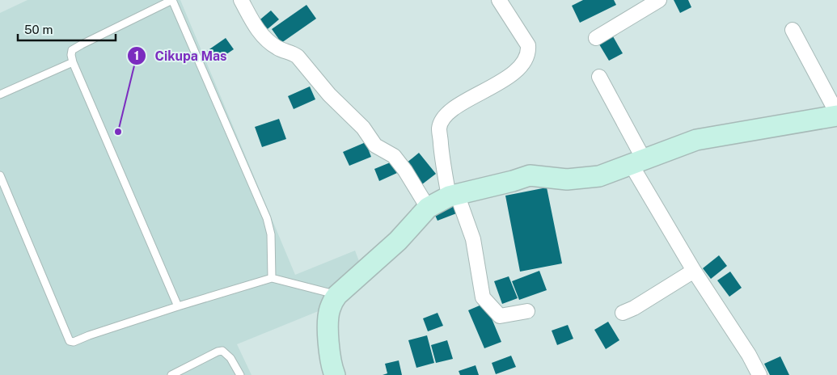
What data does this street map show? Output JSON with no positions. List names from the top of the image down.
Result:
{
  "places": ["Cikupa Mas"],
  "scale_bar": "50 m"
}
